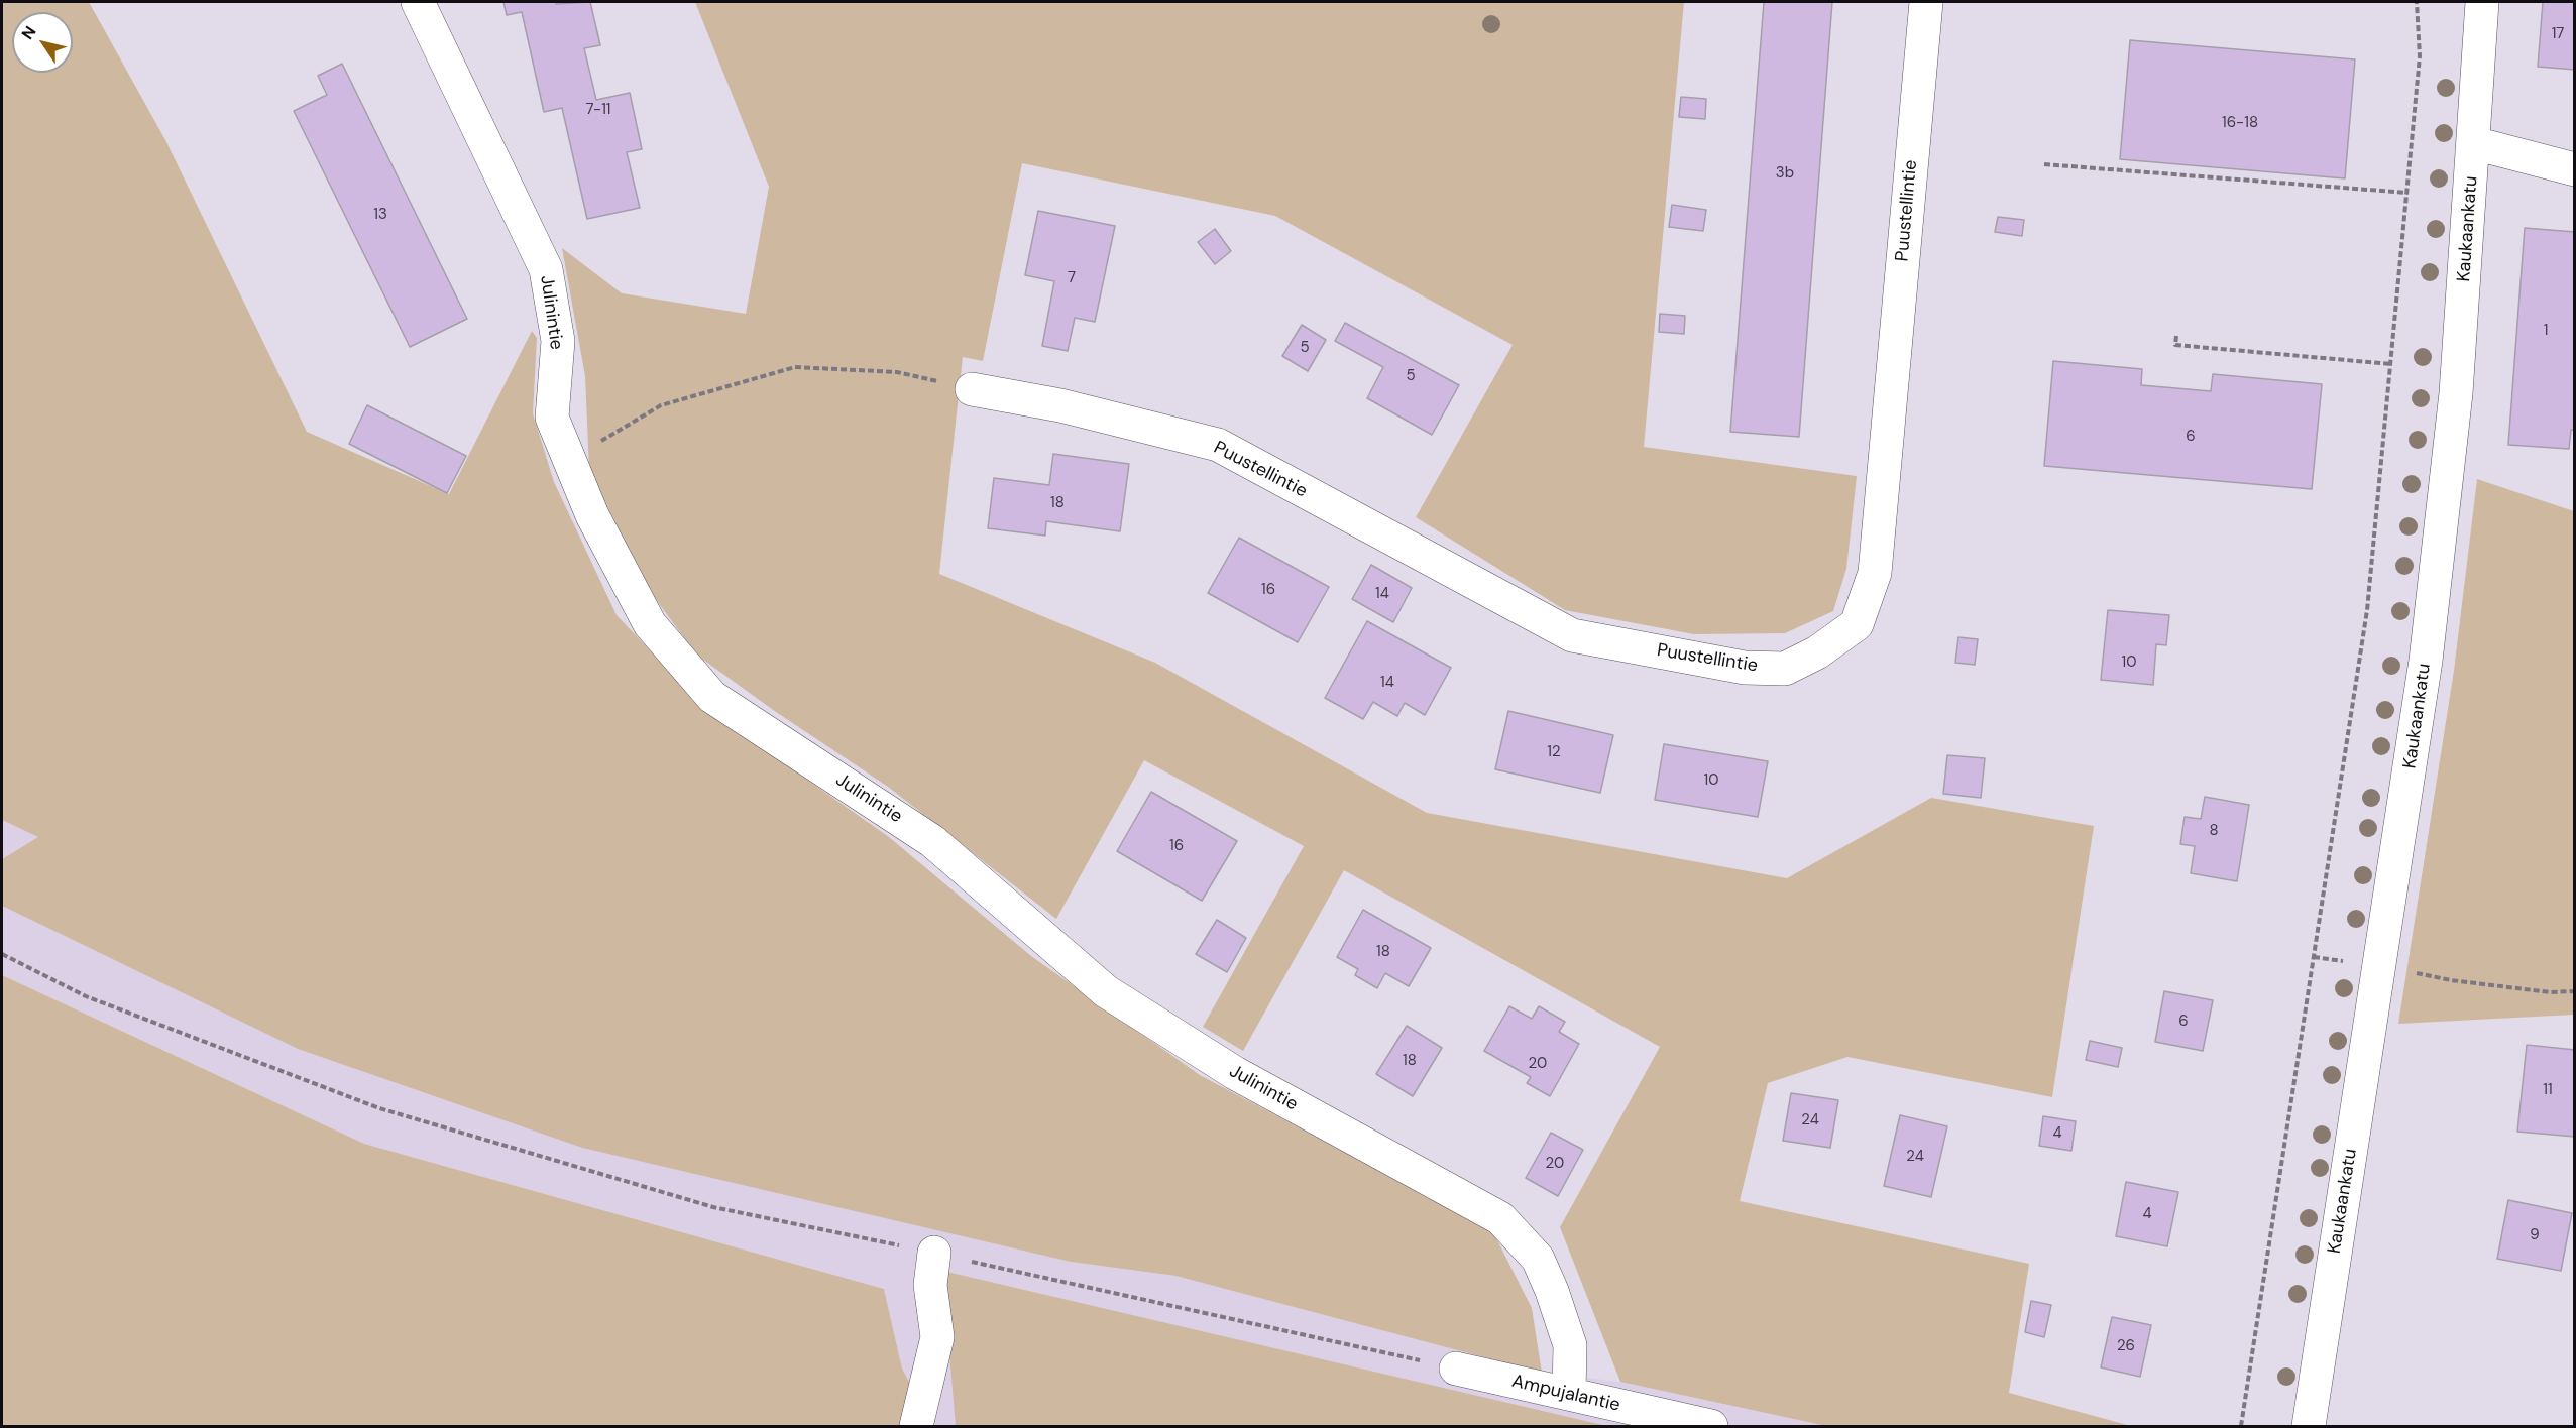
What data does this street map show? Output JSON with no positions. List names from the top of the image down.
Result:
{
  "streets": {
    "street": [
      "Puustellintie",
      "Kaukaankatu",
      "Julinintie",
      "Ampujalantie"
    ]
  },
  "crossings": [
    ["Julinintie", "Ampujalantie"]
  ],
  "house_numbers": [
    "17",
    "7-11",
    "16-18",
    "3b",
    "13",
    "7",
    "1",
    "5",
    "5",
    "6",
    "18",
    "16",
    "14",
    "10",
    "14",
    "12",
    "10",
    "8",
    "16",
    "18",
    "6",
    "18",
    "20",
    "11",
    "24",
    "4",
    "24",
    "20",
    "4",
    "9",
    "26"
  ],
  "north": "top left"
}
